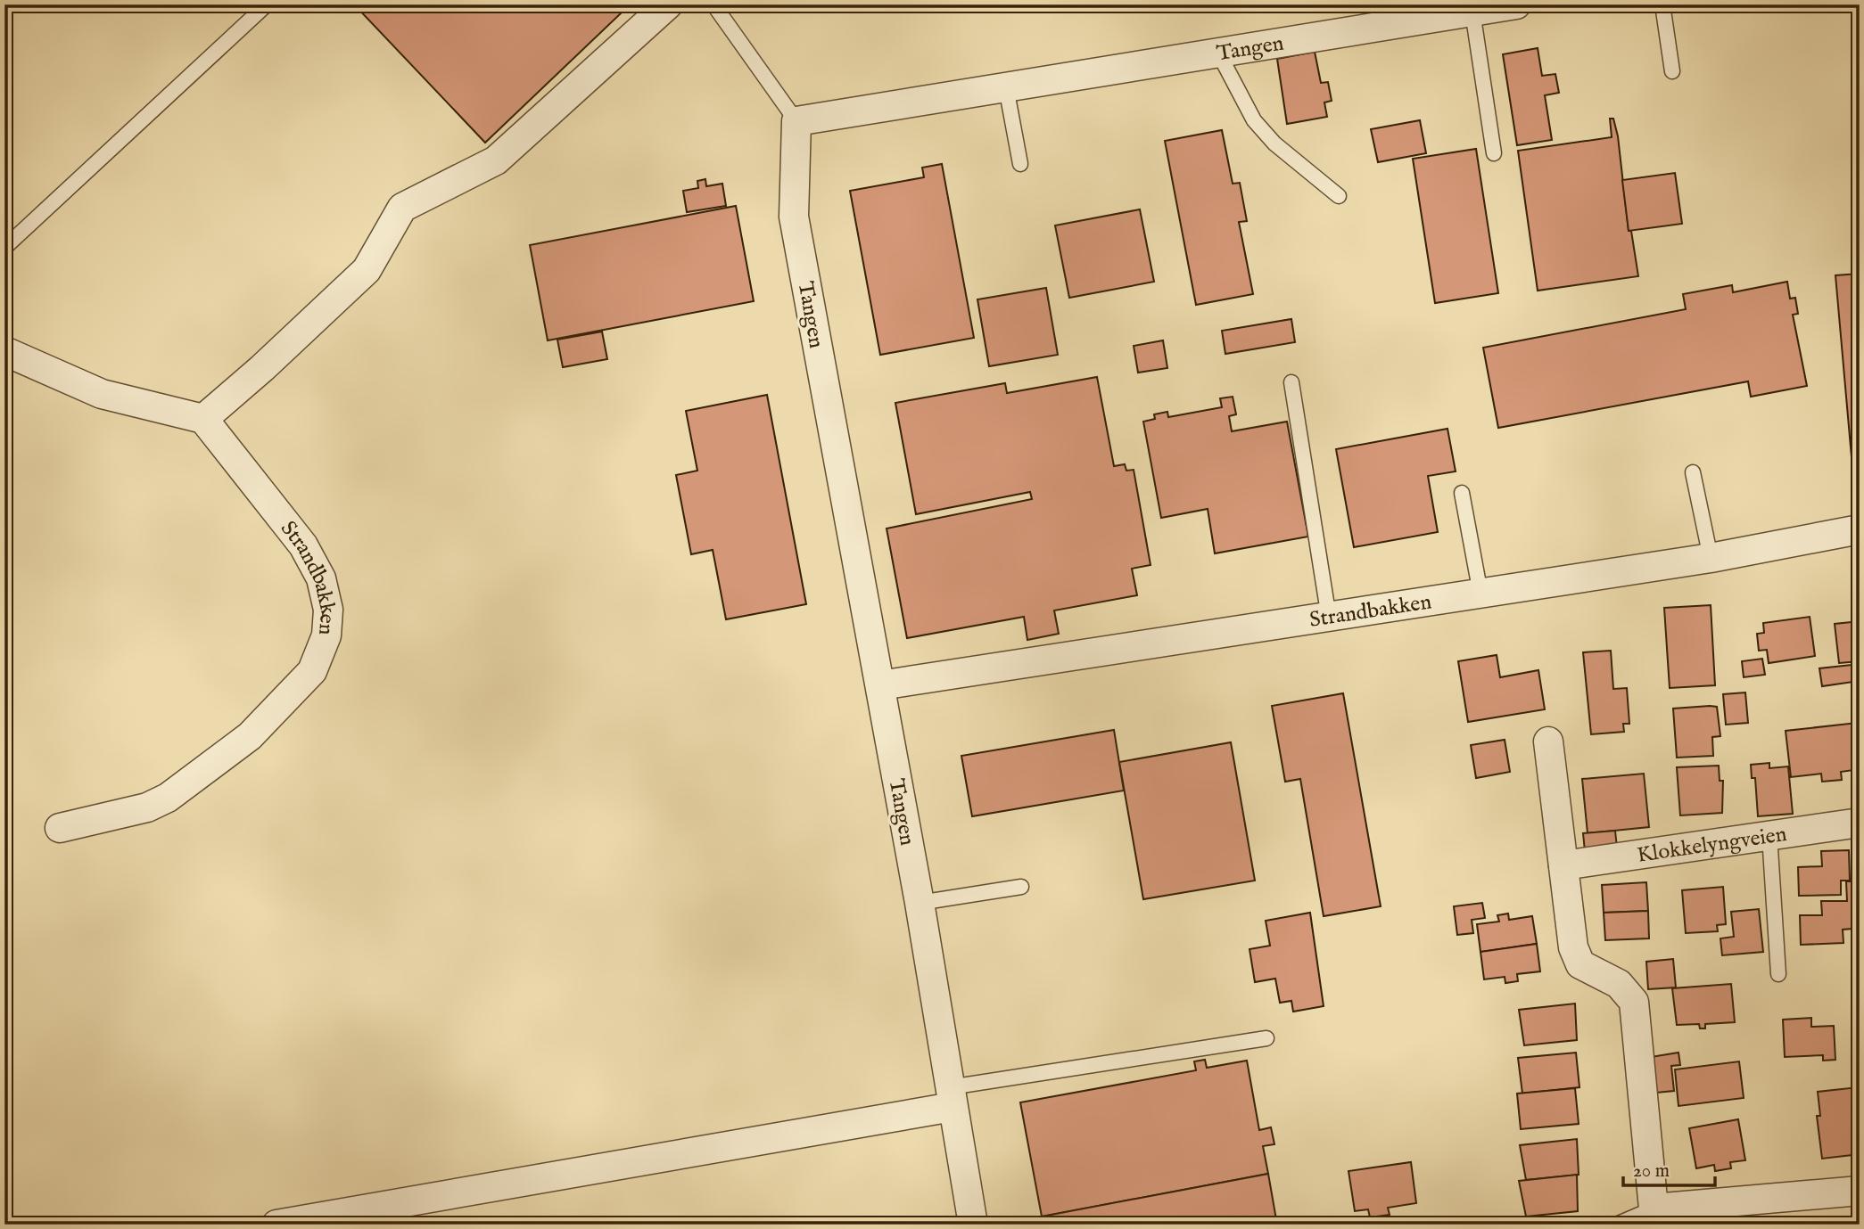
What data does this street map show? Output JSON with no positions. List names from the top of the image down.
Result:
{
  "streets": {
    "street": ["Tangen", "Strandbakken", "Klokkelyngveien"]
  },
  "crossings": [
    ["Tangen", "Strandbakken"]
  ],
  "scale_bar": "20 m"
}
